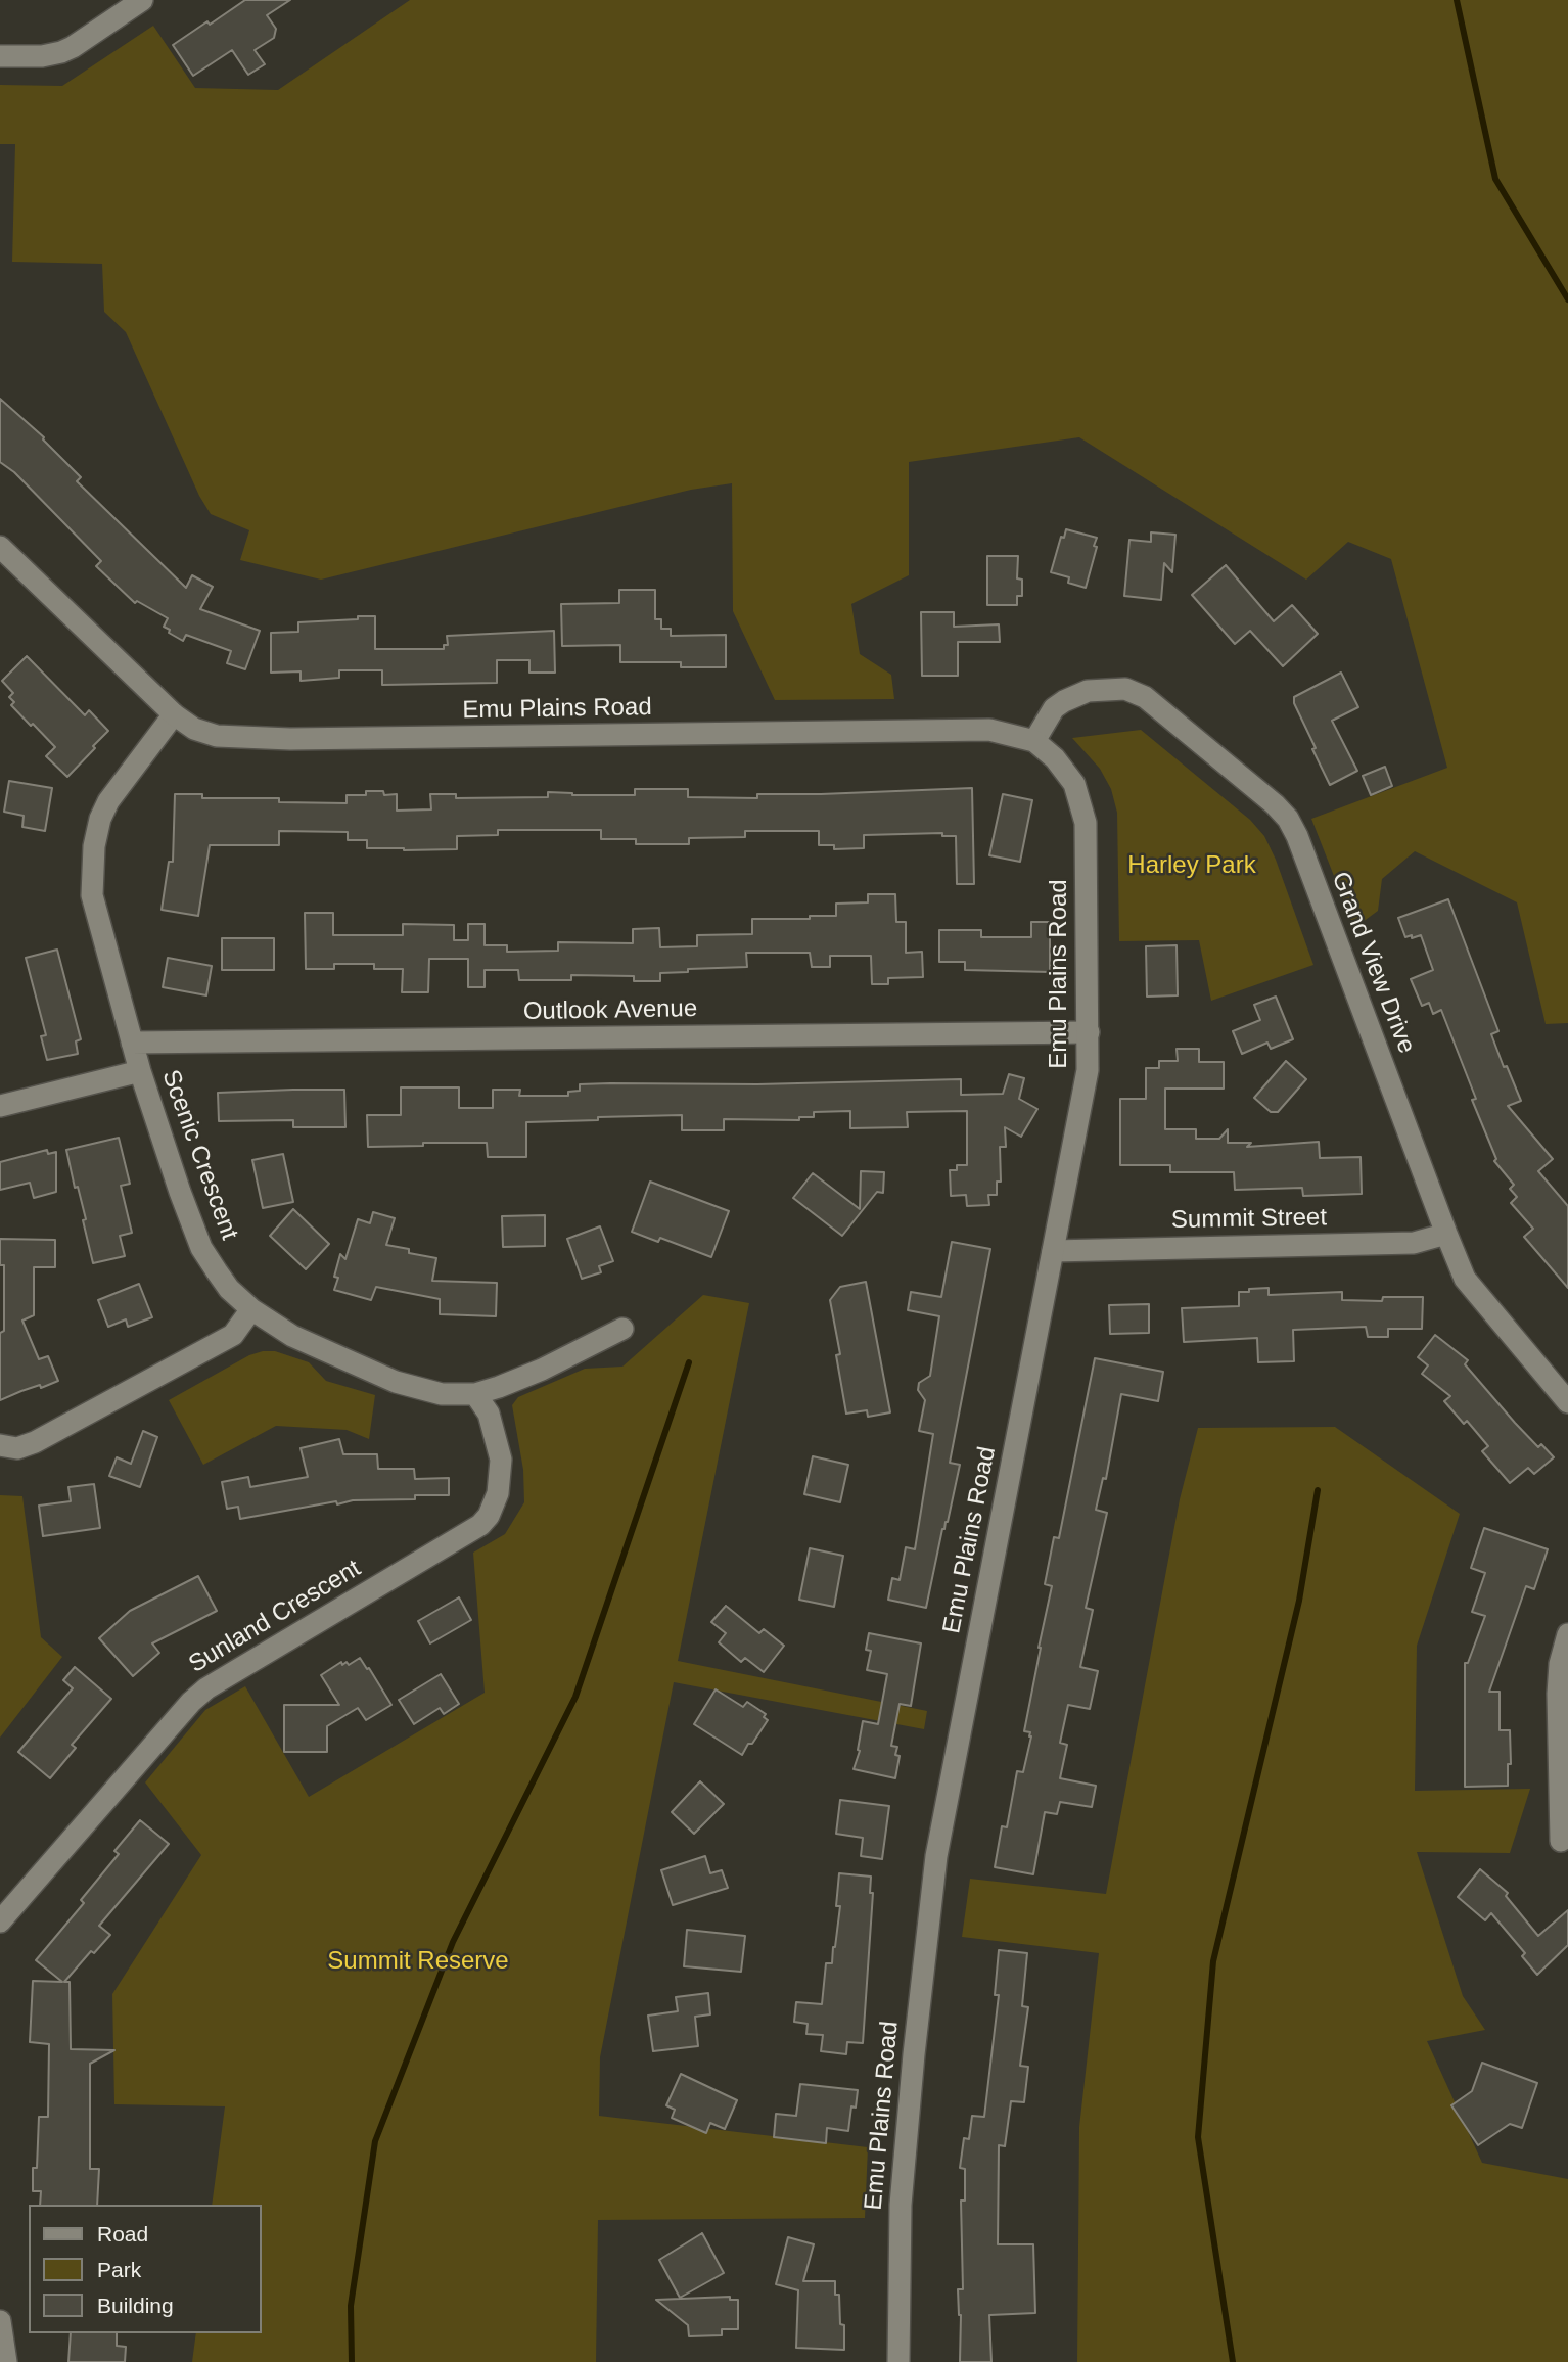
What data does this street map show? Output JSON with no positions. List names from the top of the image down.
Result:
{
  "streets": {
    "street": [
      "Emu Plains Road",
      "Grand View Drive",
      "Outlook Avenue",
      "Scenic Crescent",
      "Summit Street",
      "Sunland Crescent"
    ]
  },
  "crossings": [
    ["Emu Plains Road", "Grand View Drive"],
    ["Emu Plains Road", "Outlook Avenue"],
    ["Emu Plains Road", "Scenic Crescent"],
    ["Emu Plains Road", "Summit Street"],
    ["Grand View Drive", "Summit Street"],
    ["Outlook Avenue", "Scenic Crescent"],
    ["Scenic Crescent", "Sunland Crescent"]
  ],
  "parks": ["Harley Park", "Summit Reserve"],
  "legend": ["Road", "Park", "Building"]
}
